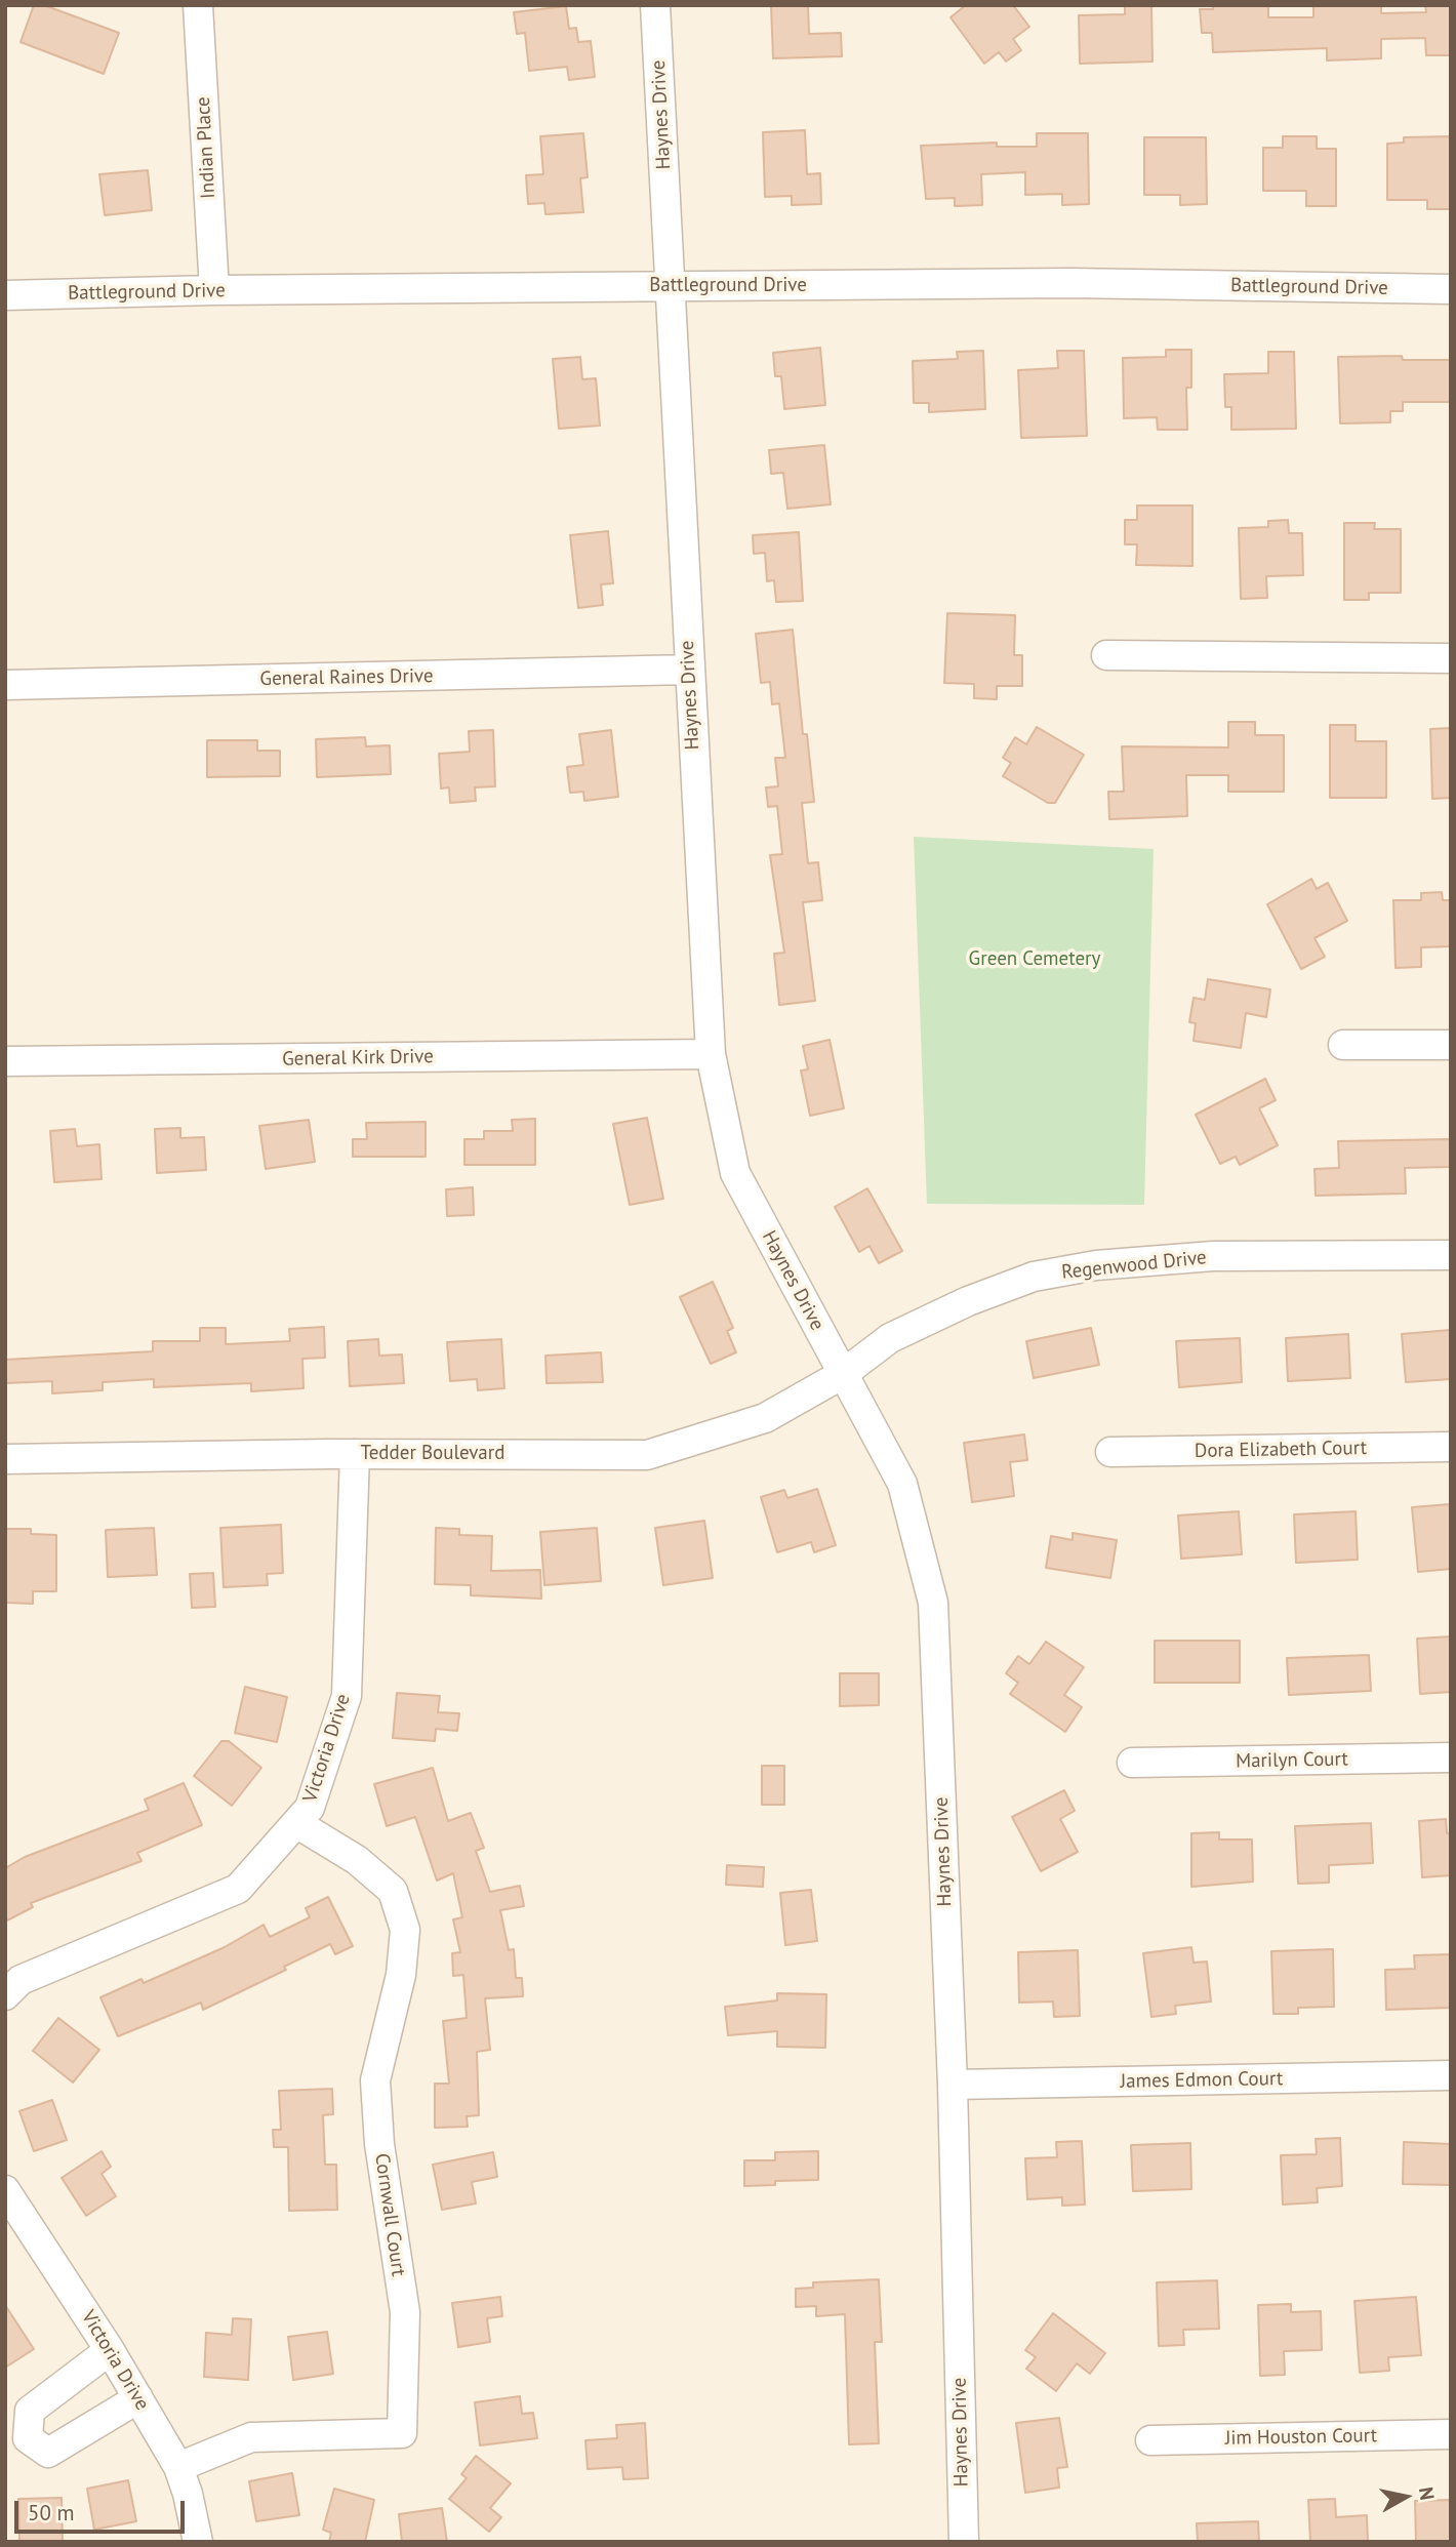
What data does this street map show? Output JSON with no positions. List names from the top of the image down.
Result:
{
  "streets": {
    "street": [
      "Haynes Drive",
      "Indian Place",
      "Battleground Drive",
      "General Raines Drive",
      "General Kirk Drive",
      "Regenwood Drive",
      "Dora Elizabeth Court",
      "Tedder Boulevard",
      "Victoria Drive",
      "Marilyn Court",
      "James Edmon Court",
      "Cornwall Court",
      "Jim Houston Court"
    ]
  },
  "crossings": [
    ["Haynes Drive", "Battleground Drive"],
    ["Haynes Drive", "General Raines Drive"],
    ["Haynes Drive", "General Kirk Drive"],
    ["Haynes Drive", "Regenwood Drive"],
    ["Haynes Drive", "Tedder Boulevard"],
    ["Haynes Drive", "James Edmon Court"],
    ["Indian Place", "Battleground Drive"],
    ["Regenwood Drive", "Tedder Boulevard"],
    ["Tedder Boulevard", "Victoria Drive"],
    ["Victoria Drive", "Cornwall Court"]
  ],
  "parks": ["Green Cemetery"],
  "scale_bar": "50 m",
  "north": "right"
}
